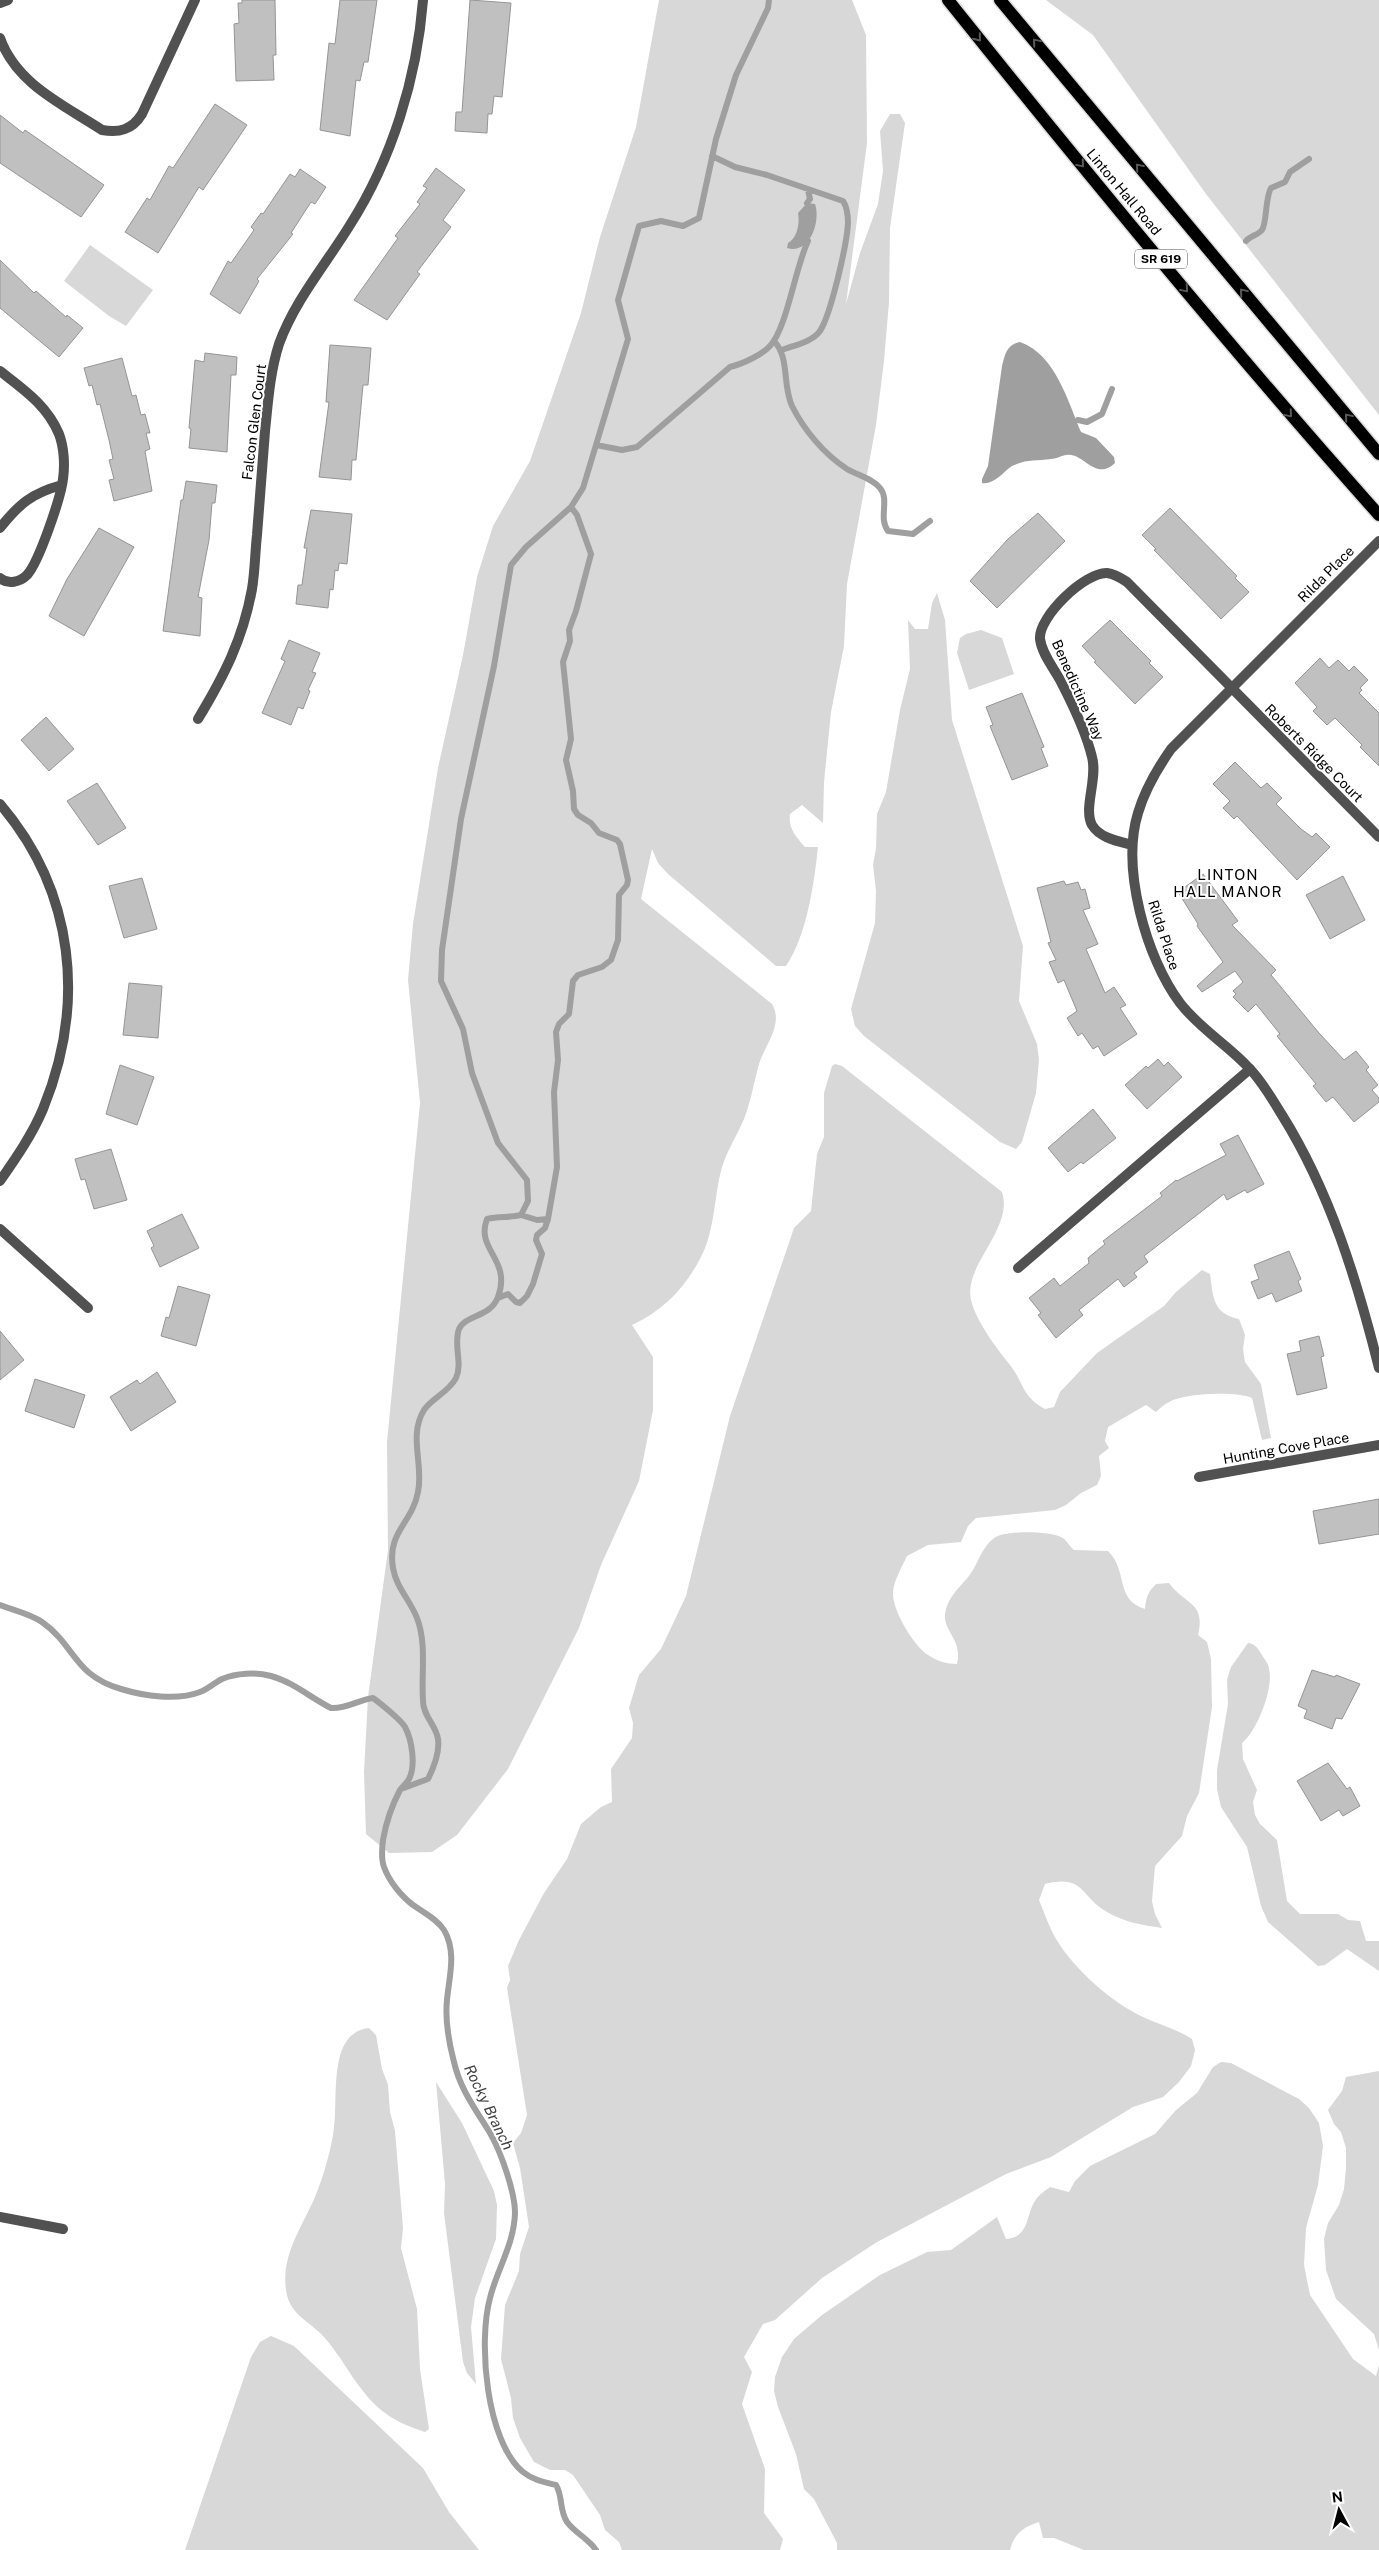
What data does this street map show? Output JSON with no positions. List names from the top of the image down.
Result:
{
  "streets": {
    "main road": ["Linton Hall Road", "SR 619"],
    "street": [
      "Falcon Glen Court",
      "Rilda Place",
      "Benedictine Way",
      "Roberts Ridge Court",
      "Hunting Cove Place"
    ]
  },
  "crossings": [
    ["Rilda Place", "Benedictine Way"],
    ["Rilda Place", "Roberts Ridge Court"],
    ["Benedictine Way", "Roberts Ridge Court"]
  ],
  "districts": ["LINTON HALL MANOR"],
  "water": ["Rocky Branch"],
  "north": "top"
}
